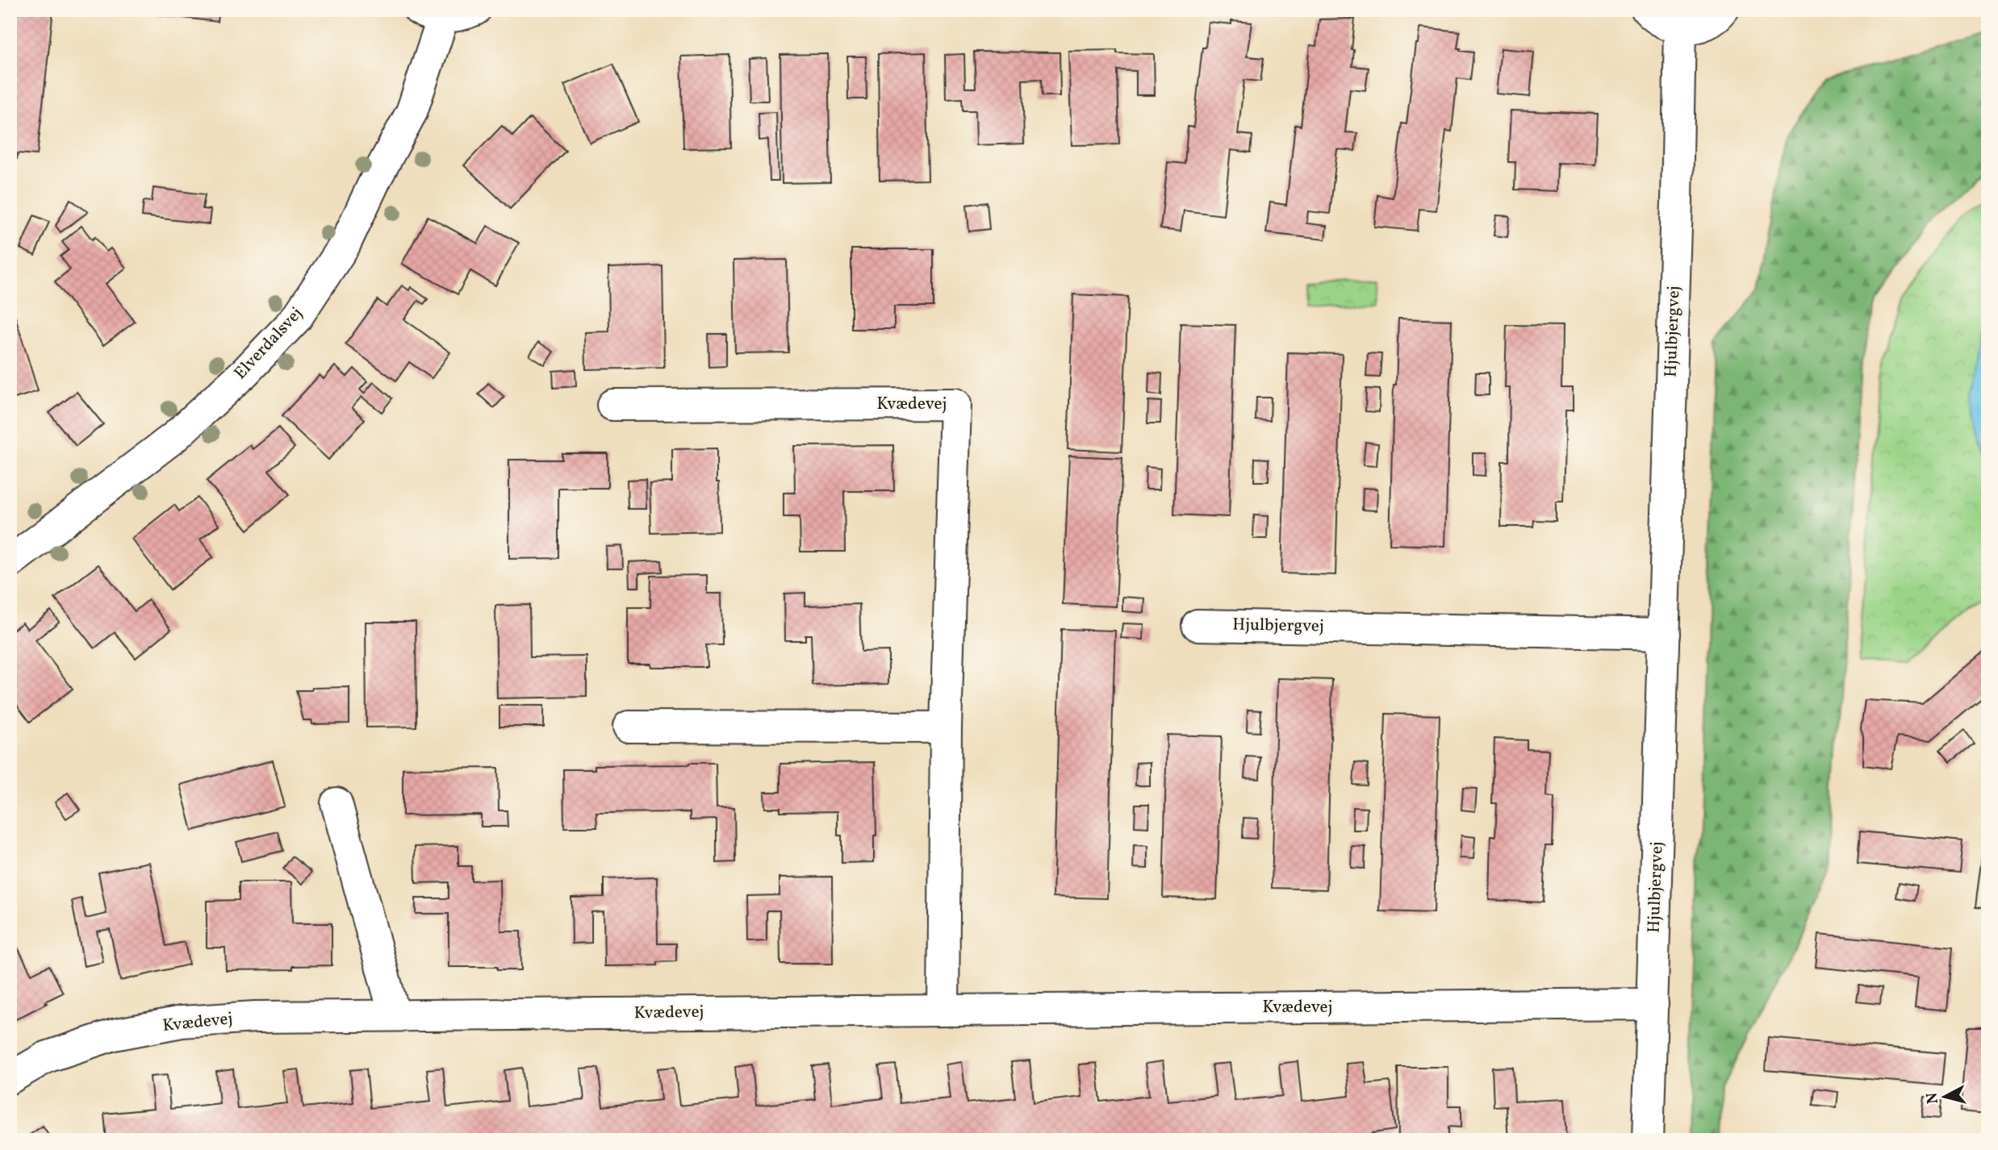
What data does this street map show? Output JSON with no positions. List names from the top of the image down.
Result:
{
  "streets": {
    "street": ["Hjulbjergvej", "Elverdalsvej", "Kvædevej"]
  },
  "crossings": [
    ["Hjulbjergvej", "Kvædevej"]
  ],
  "north": "left"
}
